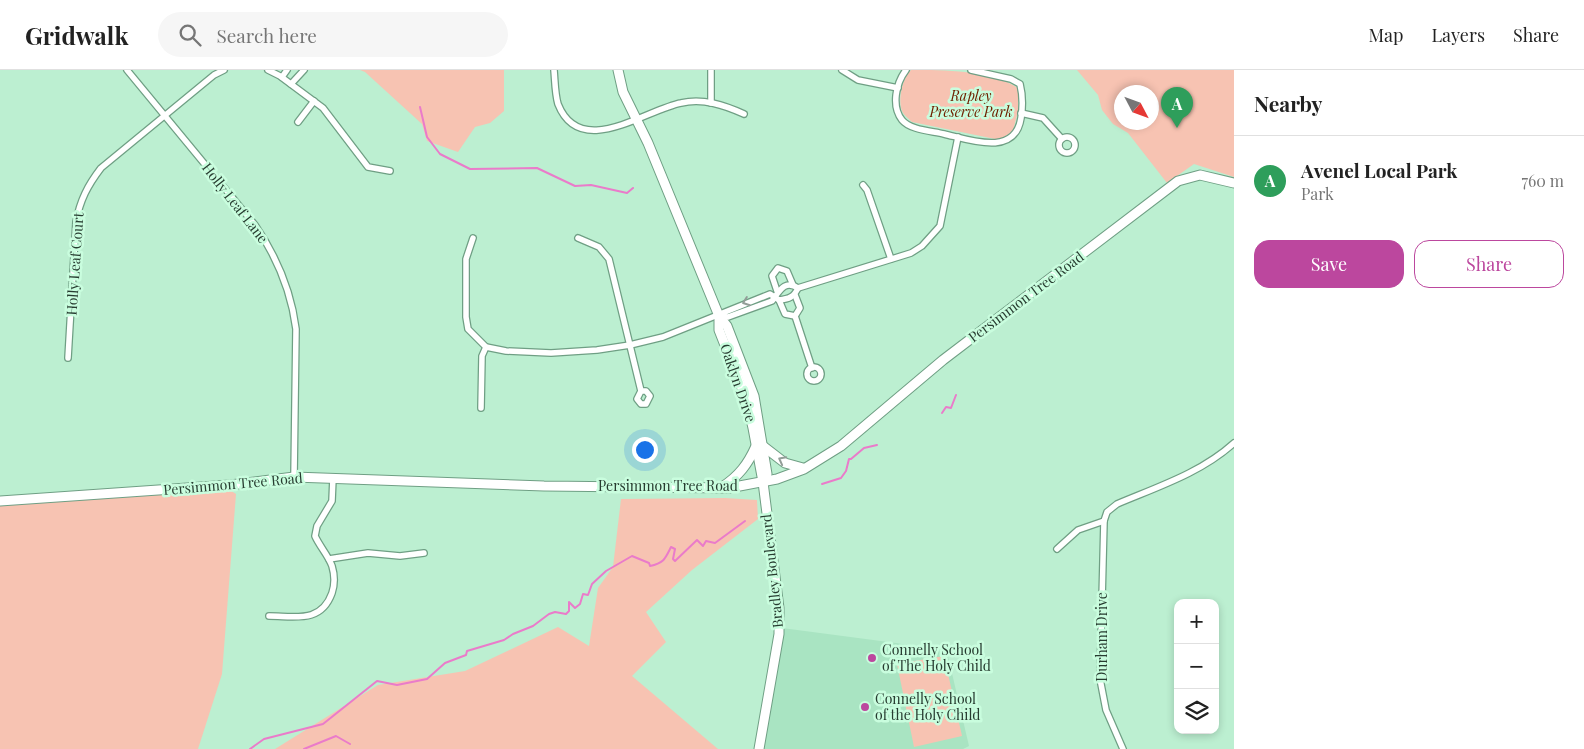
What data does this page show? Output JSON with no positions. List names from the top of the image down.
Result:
{
  "streets": {
    "main road": ["Persimmon Tree Road", "Oaklyn Drive", "Bradley Boulevard"],
    "street": ["Holly Leaf Lane", "Holly Leaf Court", "Durham Drive"]
  },
  "crossings": [
    ["Holly Leaf Lane", "Holly Leaf Court"],
    ["Holly Leaf Lane", "Persimmon Tree Road"],
    ["Persimmon Tree Road", "Oaklyn Drive"],
    ["Persimmon Tree Road", "Bradley Boulevard"],
    ["Oaklyn Drive", "Bradley Boulevard"]
  ],
  "parks": ["Rapley Preserve Park"],
  "places": ["Connelly School of The Holy Child", "Connelly School of the Holy Child"],
  "north": "bottom right",
  "page": {
    "header": "Gridwalk",
    "search": "Search here",
    "nav": ["Map", "Layers", "Share"],
    "heading": "Nearby",
    "pins": "A",
    "list": [
      {
        "mark": "A",
        "name": "Avenel Local Park",
        "note": "Park",
        "value": "760 m"
      }
    ],
    "buttons": ["Save", "Share"],
    "map_buttons": ["+", "−"]
  }
}
